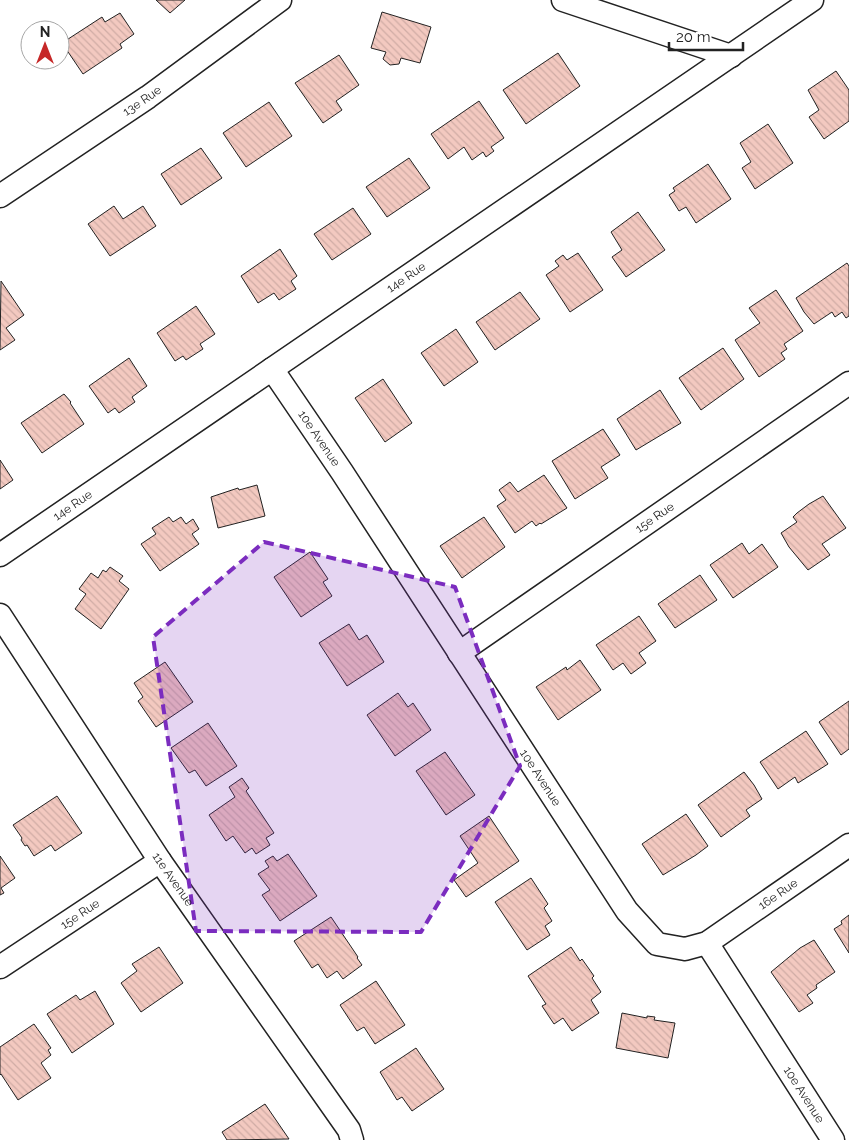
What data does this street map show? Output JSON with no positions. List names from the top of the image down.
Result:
{
  "streets": {
    "street": [
      "13e Rue",
      "14e Rue",
      "10e Avenue",
      "15e Rue",
      "11e Avenue",
      "16e Rue"
    ]
  },
  "crossings": [
    ["14e Rue", "10e Avenue"],
    ["10e Avenue", "15e Rue"],
    ["10e Avenue", "16e Rue"],
    ["15e Rue", "11e Avenue"]
  ],
  "scale_bar": "20 m",
  "north": "top"
}
